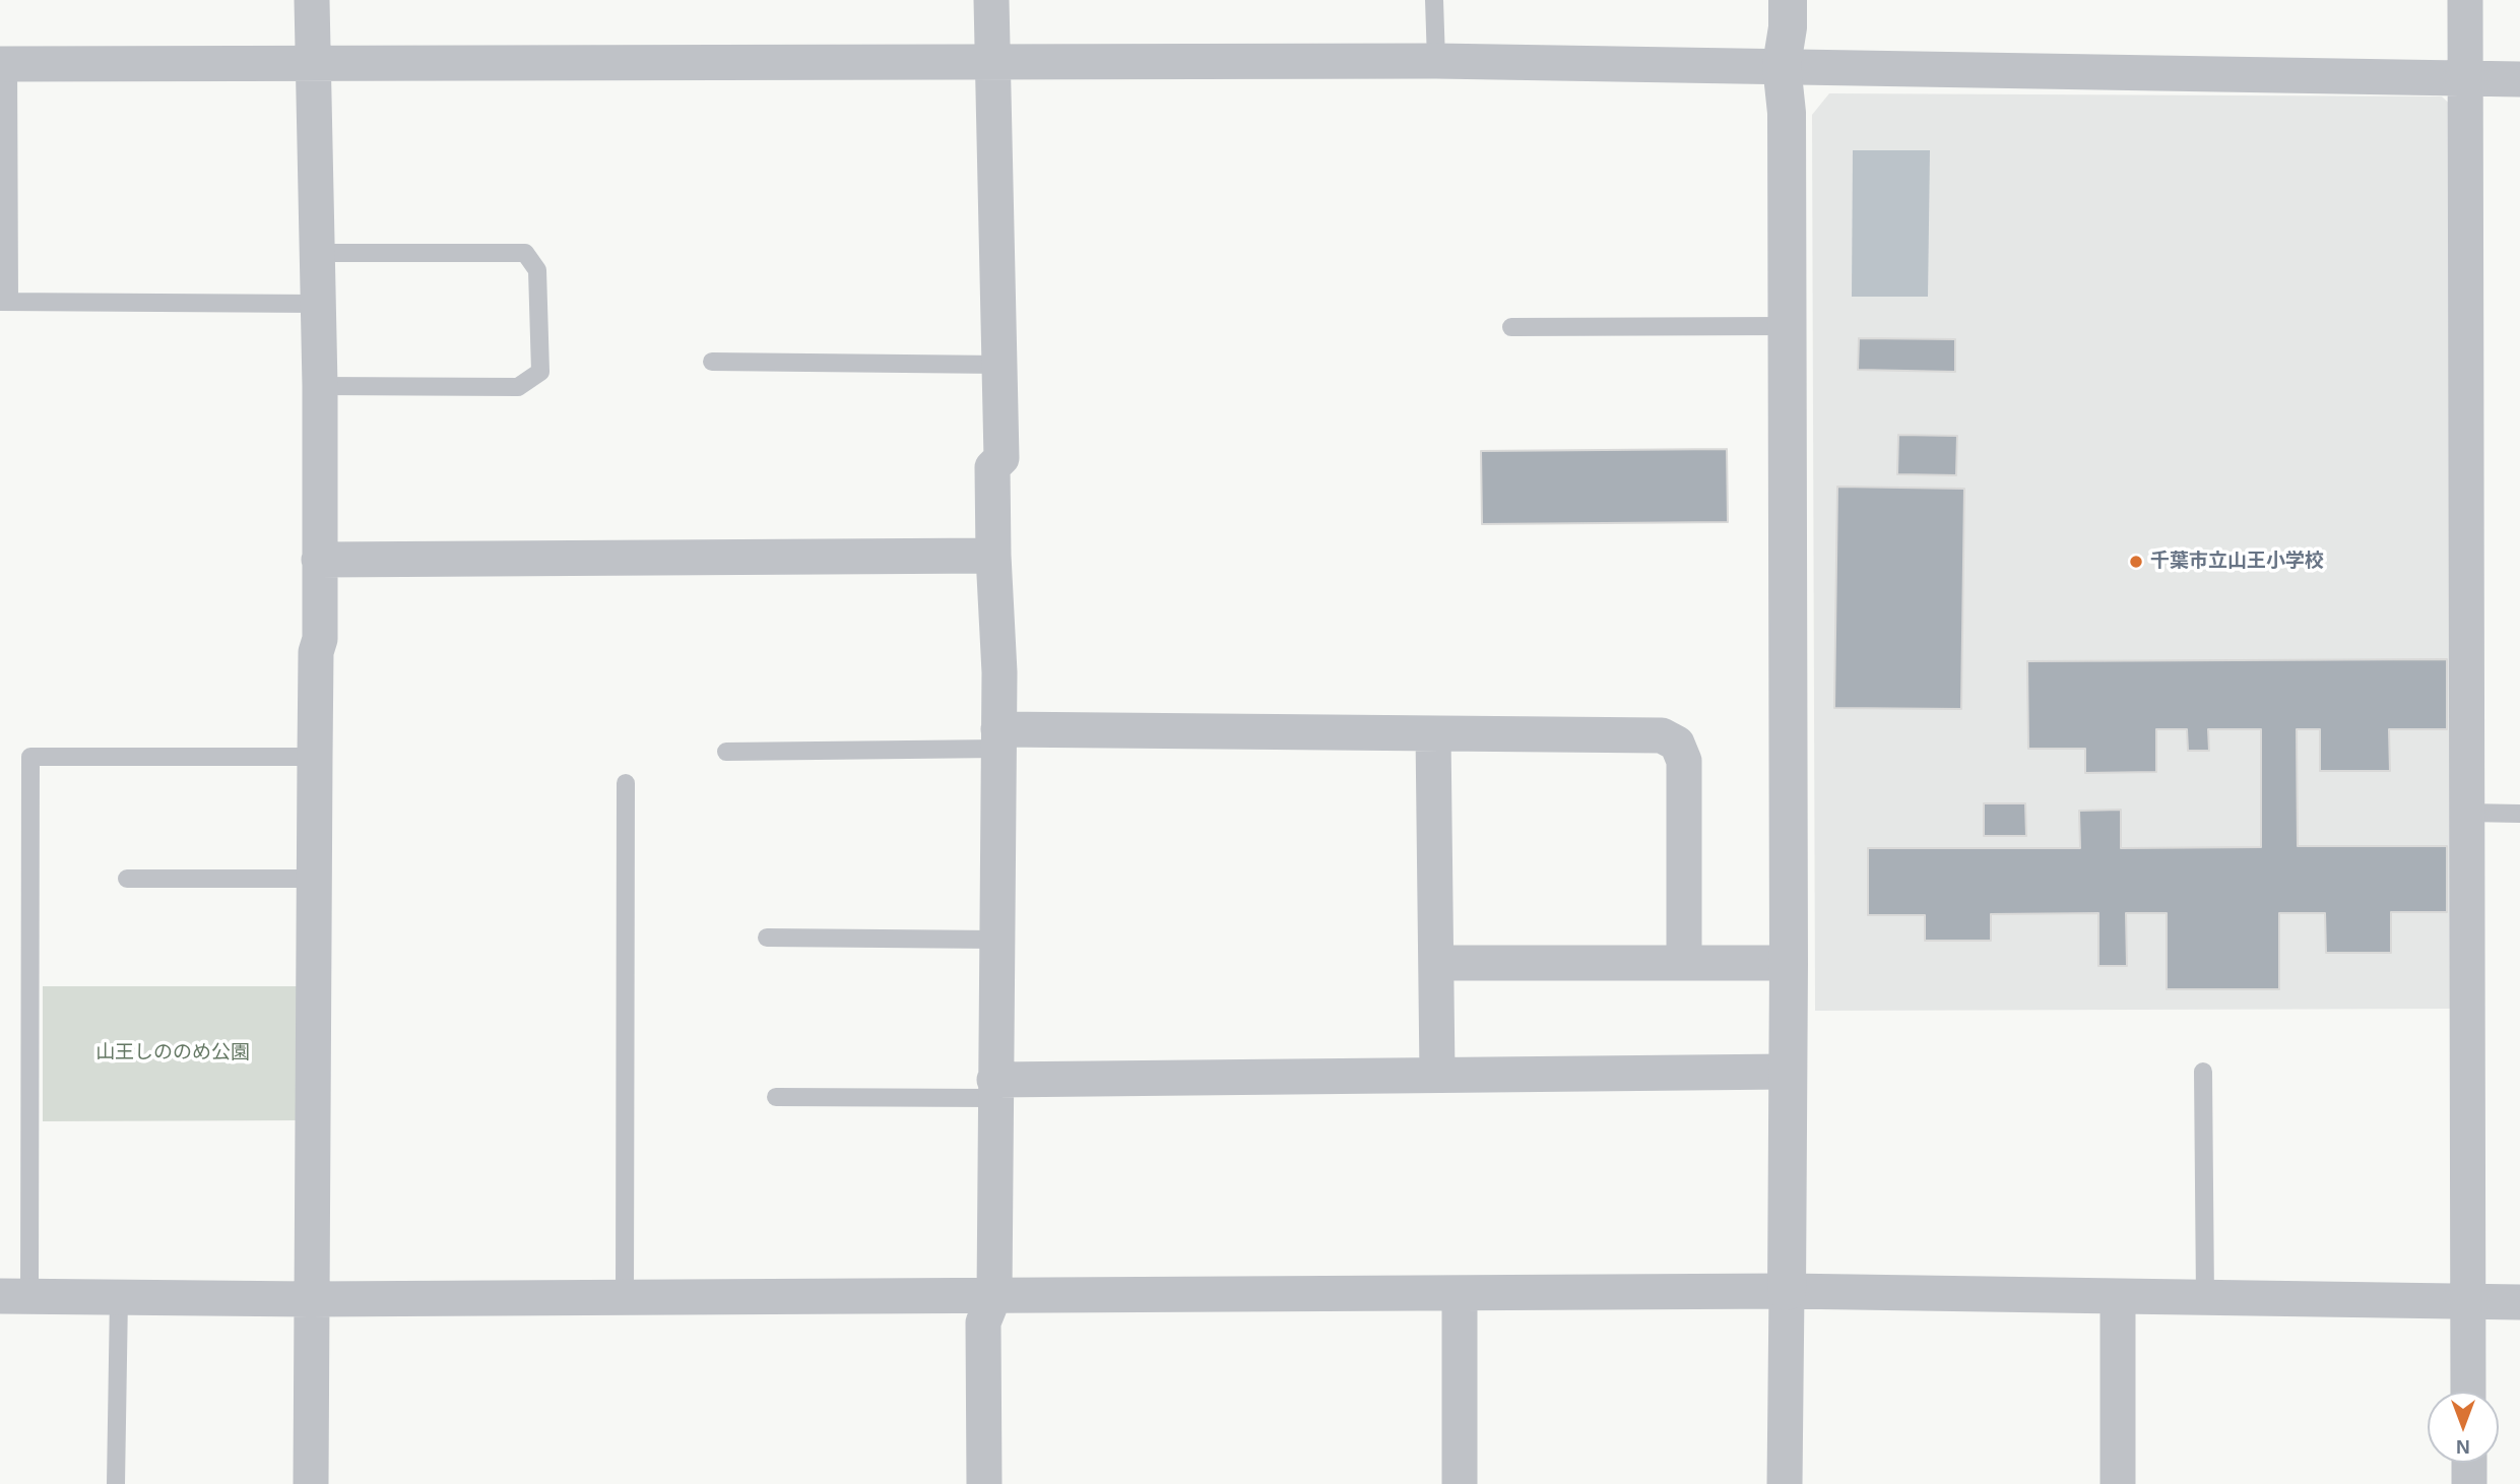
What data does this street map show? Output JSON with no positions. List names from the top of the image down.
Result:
{
  "parks": ["山王しののめ公園"],
  "places": ["千葉市立山王小学校"],
  "north": "bottom"
}
